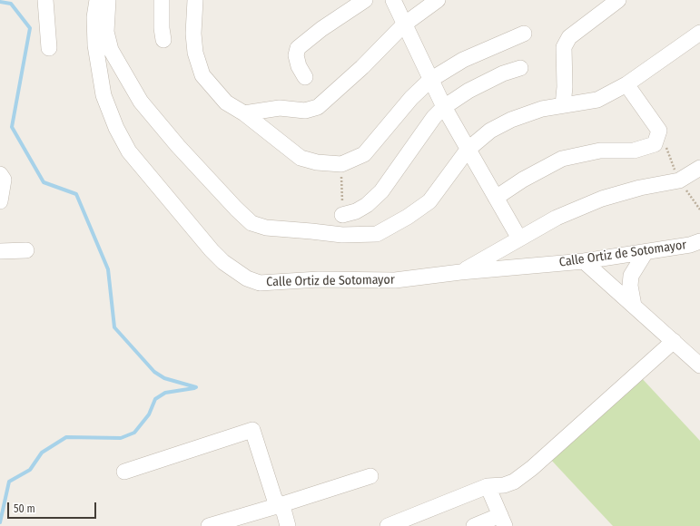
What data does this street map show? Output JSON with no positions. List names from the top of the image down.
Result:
{
  "streets": {
    "street": ["Calle Ortiz de Sotomayor"]
  },
  "scale_bar": "50 m"
}
